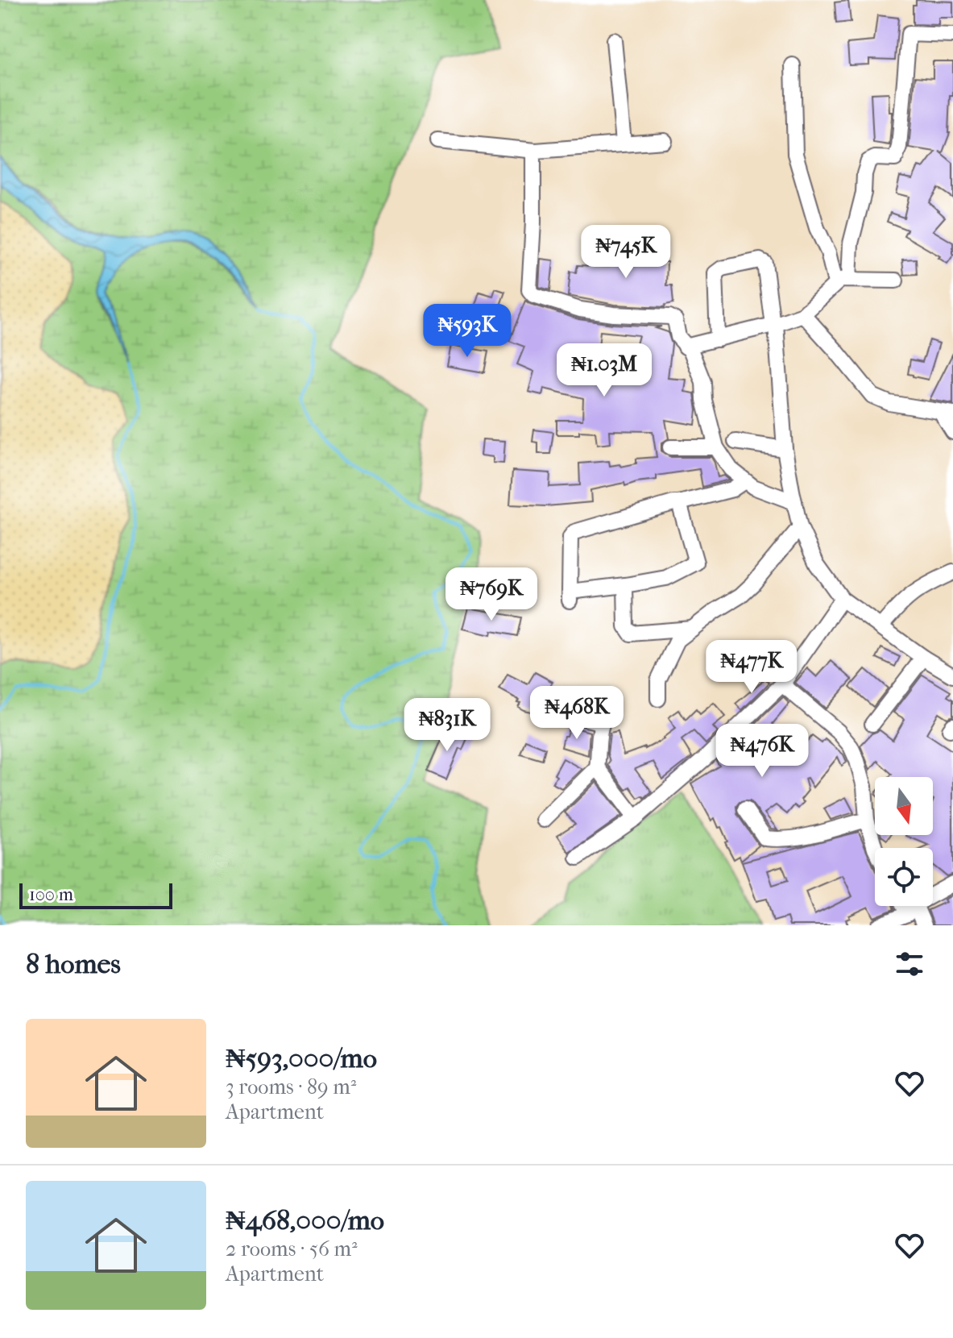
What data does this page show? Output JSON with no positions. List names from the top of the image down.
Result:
{
  "scale_bar": "100 m",
  "north": "bottom",
  "page": {
    "price": [
      "₦745K",
      "₦593K",
      "₦1.03M",
      "₦769K",
      "₦477K",
      "₦468K",
      "₦831K",
      "₦476K"
    ],
    "scale": "100 m",
    "heading": "8 homes",
    "list": [
      {
        "name": "₦593,000/mo",
        "note": "3 rooms · 89 m² · Apartment"
      },
      {
        "name": "₦468,000/mo",
        "note": "2 rooms · 56 m² · Apartment"
      }
    ]
  }
}
